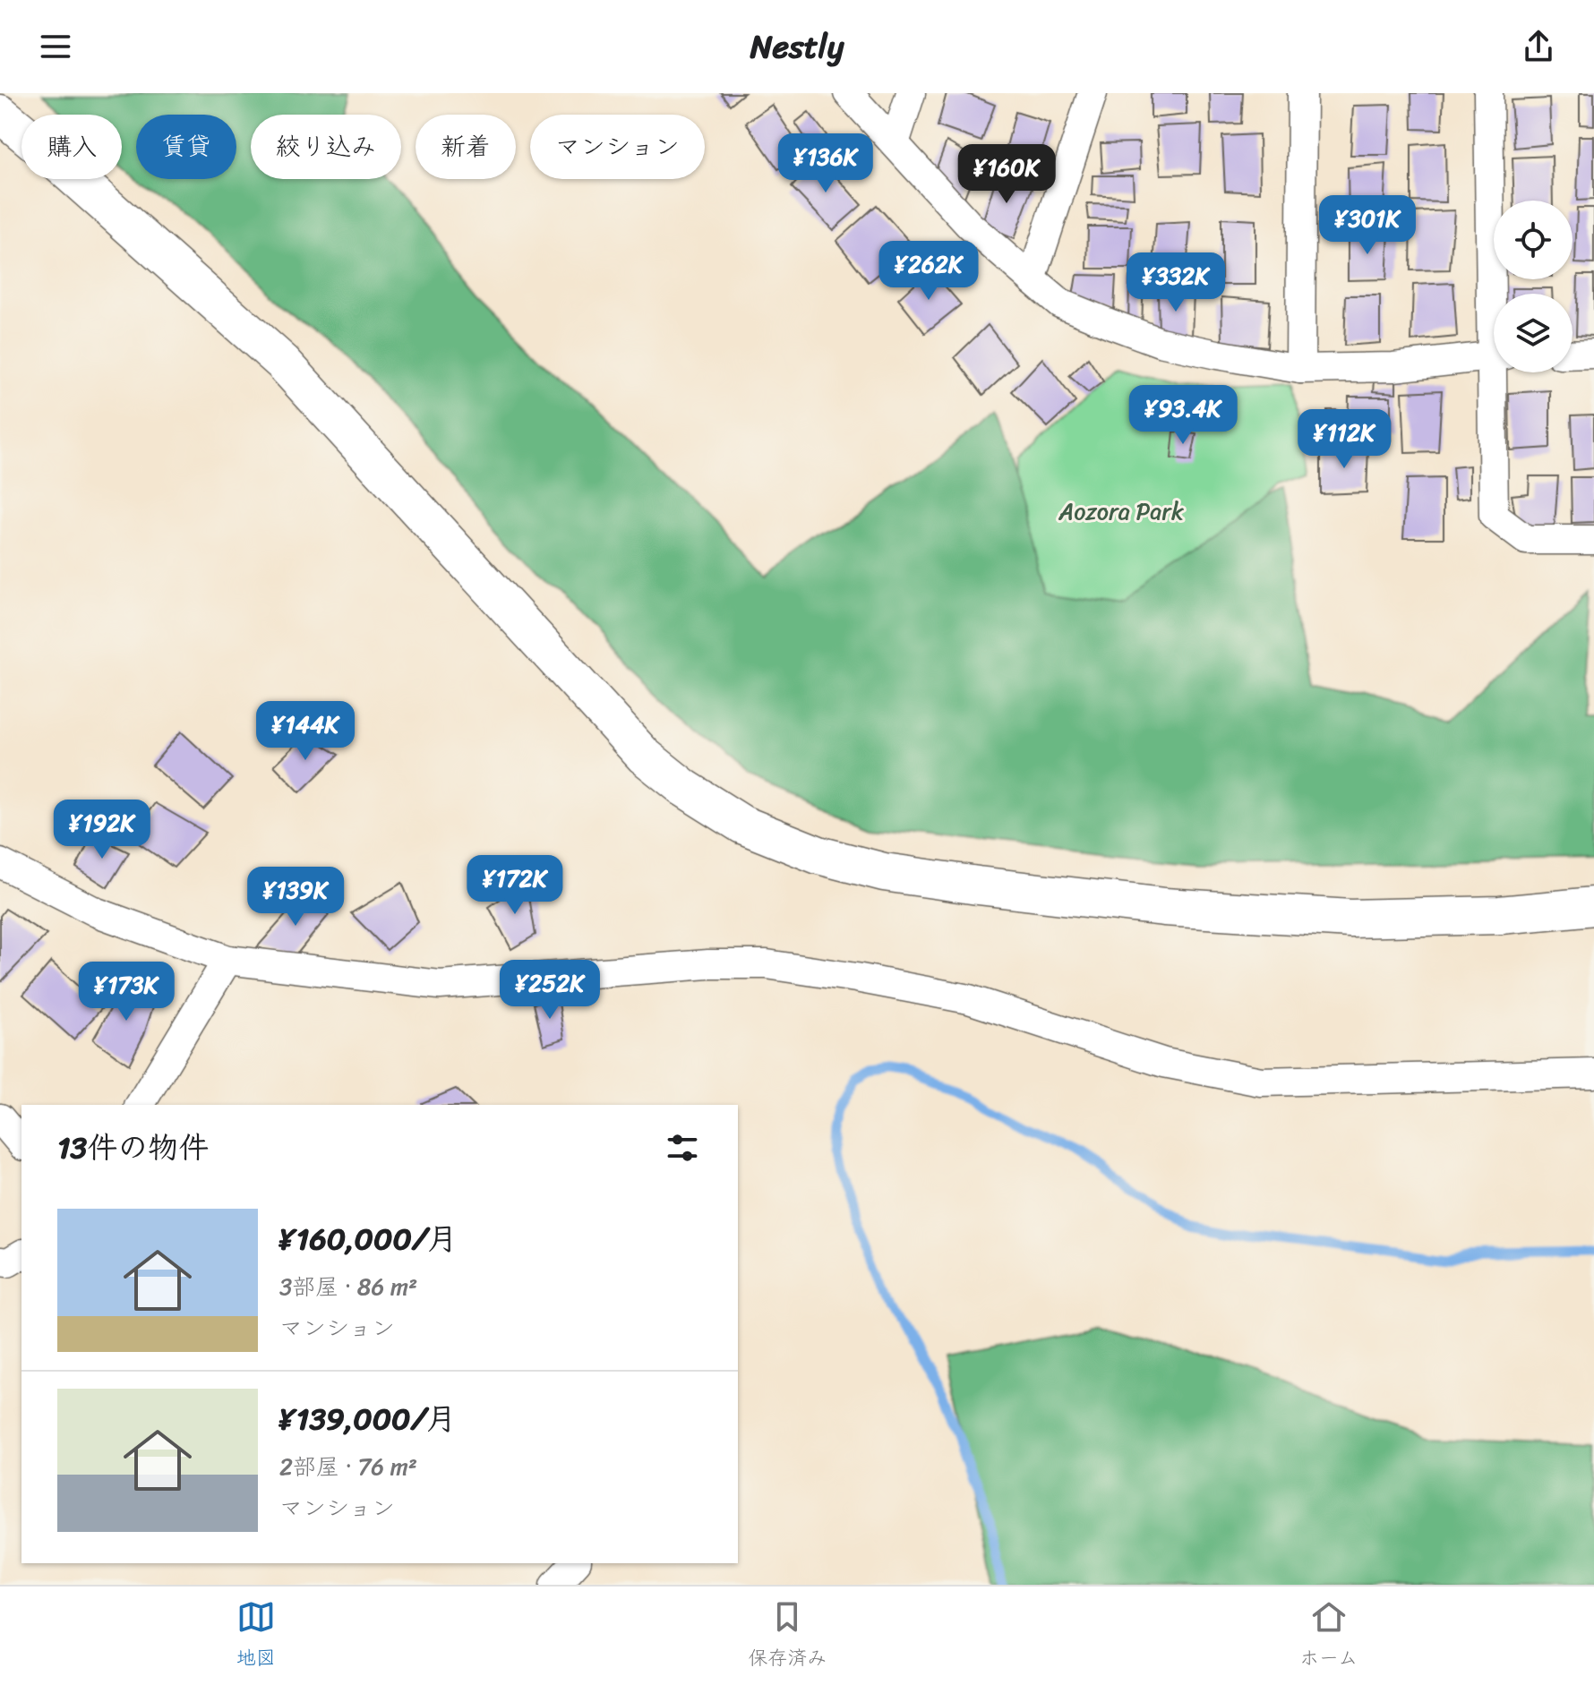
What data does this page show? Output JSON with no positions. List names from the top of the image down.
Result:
{
  "parks": ["Aozora Park"],
  "page": {
    "header": "Nestly",
    "chip": [
      "購入",
      "賃貸",
      "絞り込み",
      "新着",
      "マンション"
    ],
    "price": [
      "¥136K",
      "¥160K",
      "¥301K",
      "¥262K",
      "¥332K",
      "¥93.4K",
      "¥112K",
      "¥144K",
      "¥192K",
      "¥172K",
      "¥139K",
      "¥252K",
      "¥173K"
    ],
    "heading": "13件の物件",
    "list": [
      {
        "name": "¥160,000/月",
        "note": "3部屋 · 86 m² · マンション"
      },
      {
        "name": "¥139,000/月",
        "note": "2部屋 · 76 m² · マンション"
      }
    ],
    "tabs": ["地図", "保存済み", "ホーム"]
  }
}
